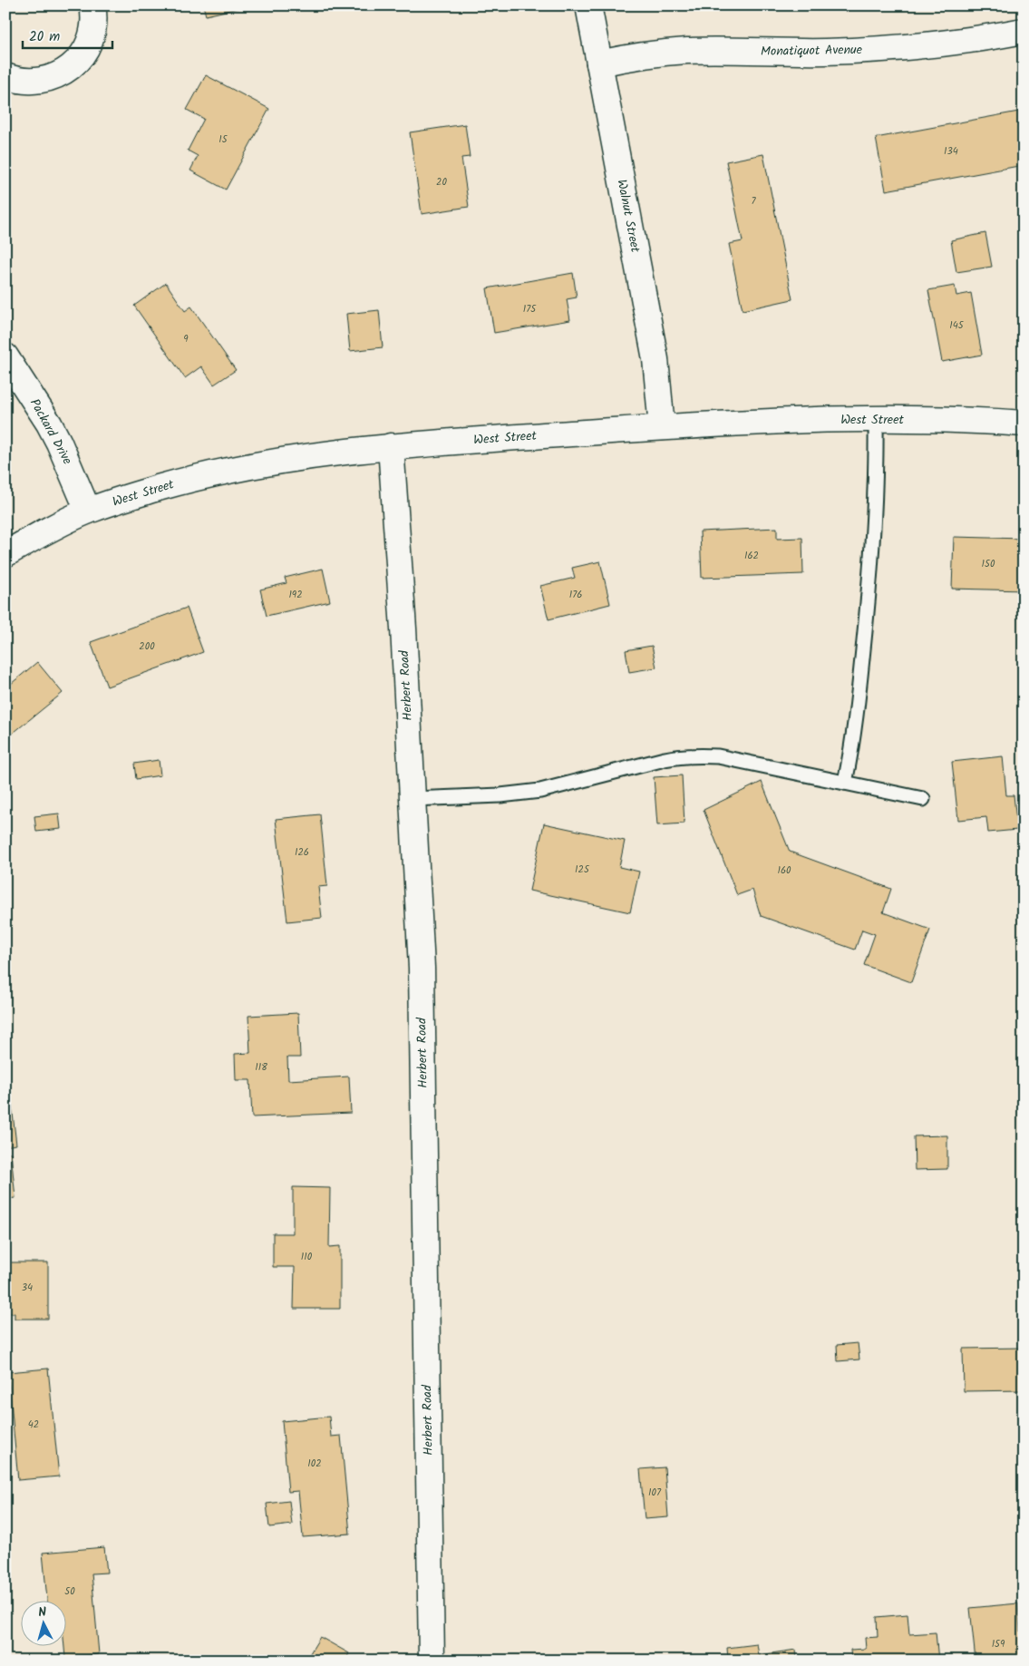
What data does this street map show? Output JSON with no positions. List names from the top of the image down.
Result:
{
  "streets": {
    "street": [
      "Monatiquot Avenue",
      "Walnut Street",
      "West Street",
      "Packard Drive",
      "Herbert Road"
    ]
  },
  "crossings": [
    ["Monatiquot Avenue", "Walnut Street"],
    ["Walnut Street", "West Street"],
    ["West Street", "Packard Drive"],
    ["West Street", "Herbert Road"]
  ],
  "house_numbers": [
    "15",
    "134",
    "20",
    "7",
    "175",
    "145",
    "9",
    "162",
    "150",
    "192",
    "176",
    "200",
    "126",
    "125",
    "160",
    "118",
    "110",
    "34",
    "42",
    "102",
    "107",
    "50",
    "159"
  ],
  "scale_bar": "20 m",
  "north": "top"
}
